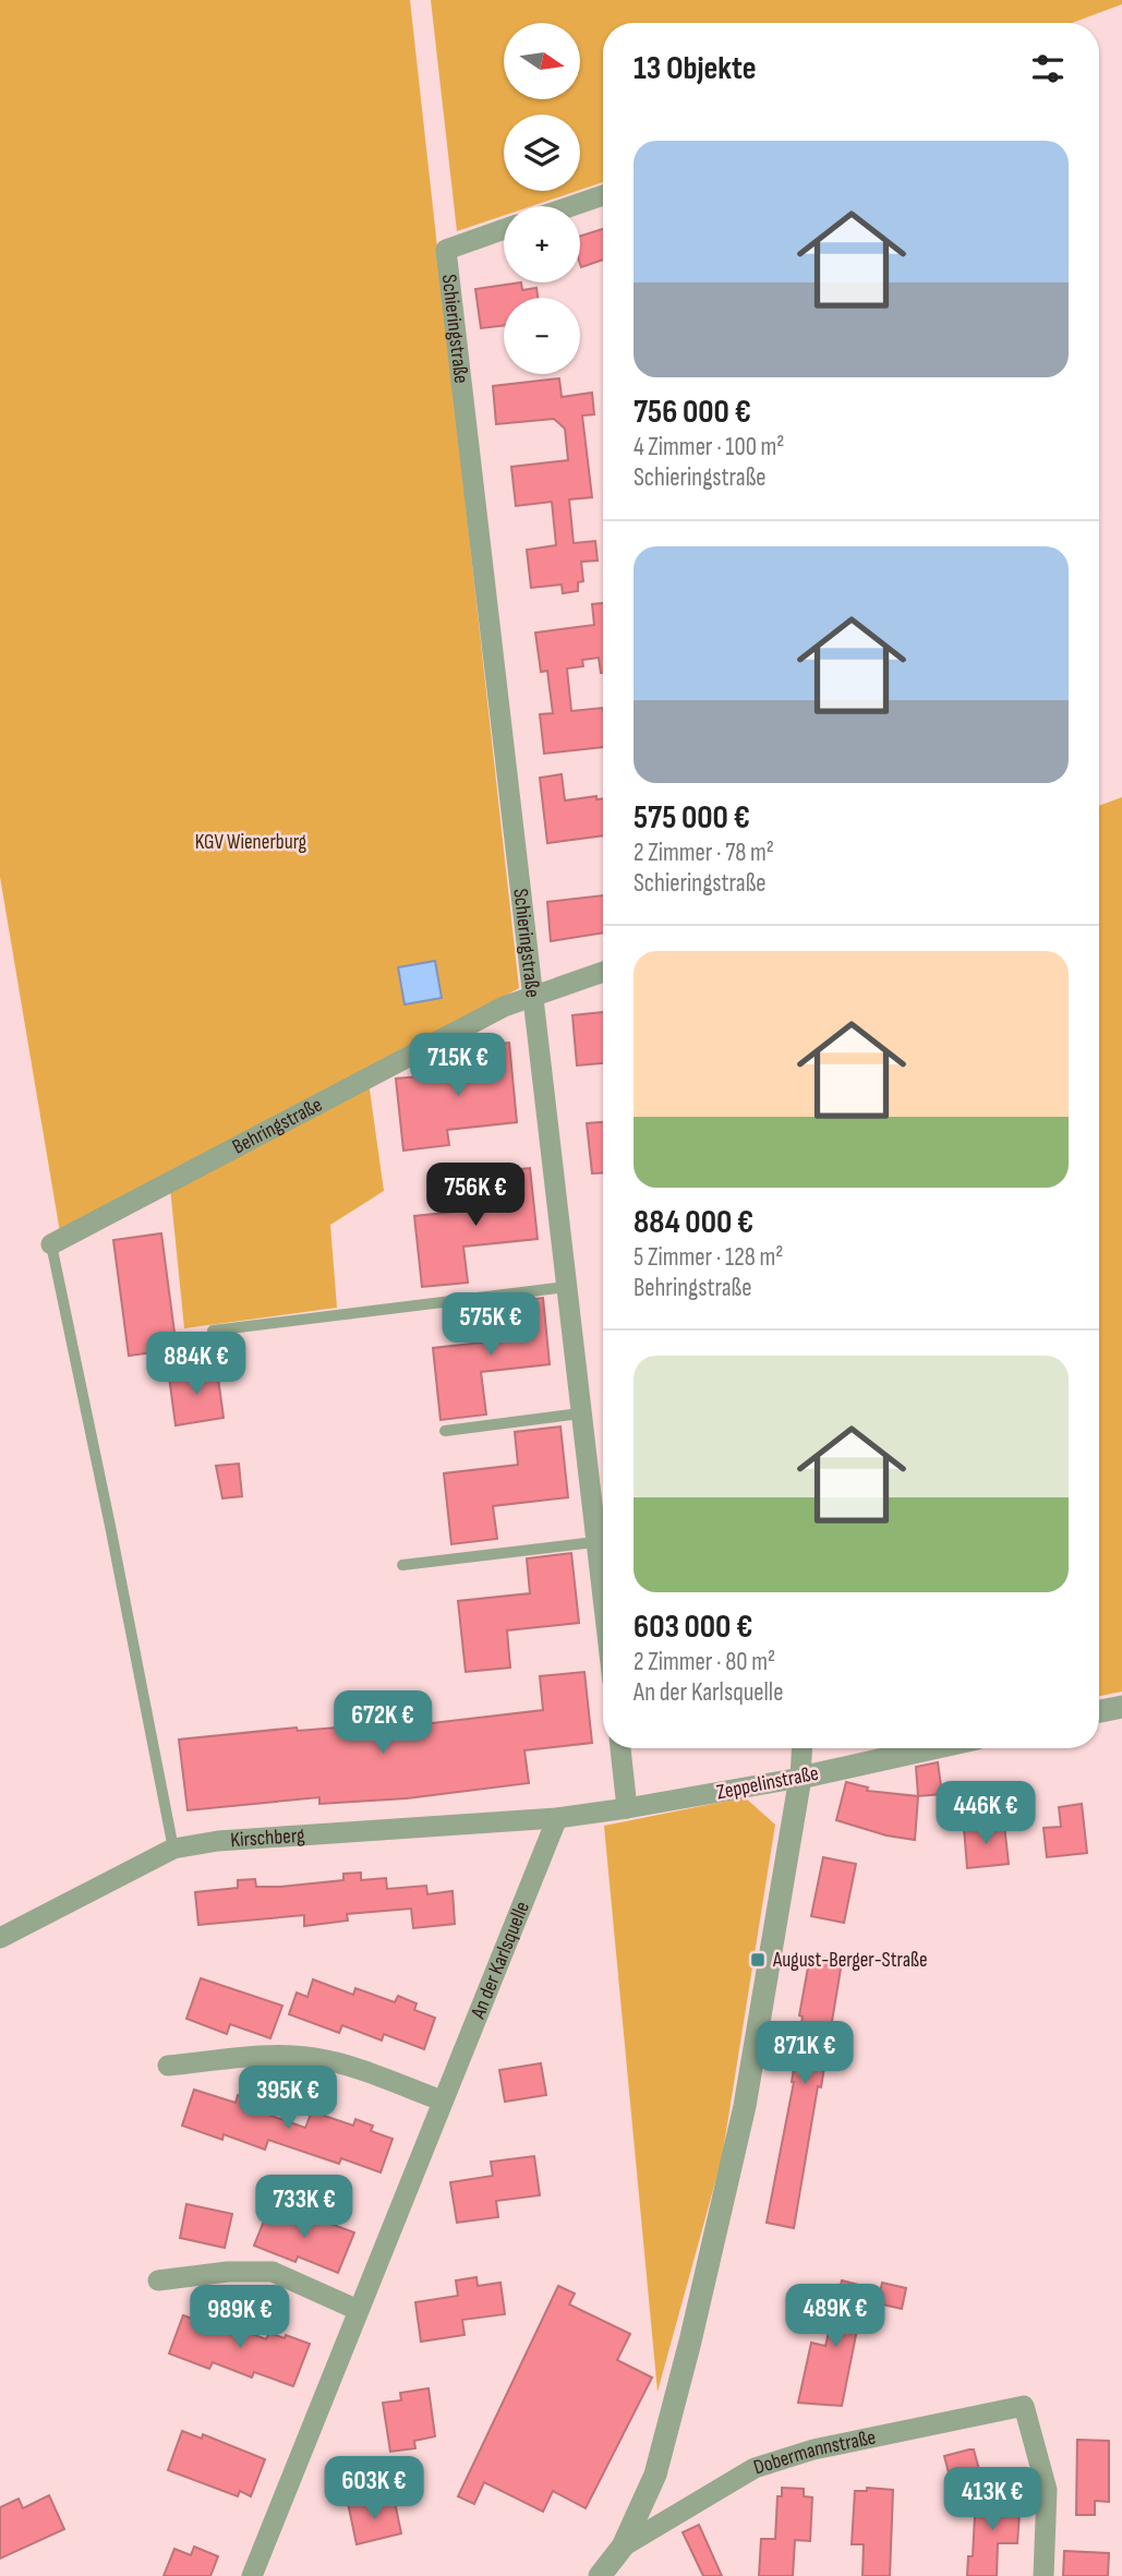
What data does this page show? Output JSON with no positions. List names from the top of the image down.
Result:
{
  "streets": {
    "street": [
      "Schieringstraße",
      "Behringstraße",
      "Zeppelinstraße",
      "Kirschberg",
      "An der Karlsquelle",
      "Dobermannstraße"
    ]
  },
  "crossings": [
    ["Schieringstraße", "Behringstraße"],
    ["Zeppelinstraße", "Kirschberg"],
    ["Zeppelinstraße", "An der Karlsquelle"],
    ["Kirschberg", "An der Karlsquelle"]
  ],
  "parks": ["KGV Wienerburg"],
  "places": {
    "transit": ["August-Berger-Straße"]
  },
  "north": "right",
  "page": {
    "map_buttons": ["+", "−"],
    "heading": "13 Objekte",
    "list": [
      {
        "name": "756 000 €",
        "note": "4 Zimmer · 100 m² · Schieringstraße"
      },
      {
        "name": "575 000 €",
        "note": "2 Zimmer · 78 m² · Schieringstraße"
      },
      {
        "name": "884 000 €",
        "note": "5 Zimmer · 128 m² · Behringstraße"
      },
      {
        "name": "603 000 €",
        "note": "2 Zimmer · 80 m² · An der Karlsquelle"
      }
    ],
    "price": [
      "715K €",
      "756K €",
      "575K €",
      "884K €",
      "672K €",
      "446K €",
      "871K €",
      "395K €",
      "733K €",
      "489K €",
      "989K €",
      "603K €",
      "413K €"
    ]
  }
}
